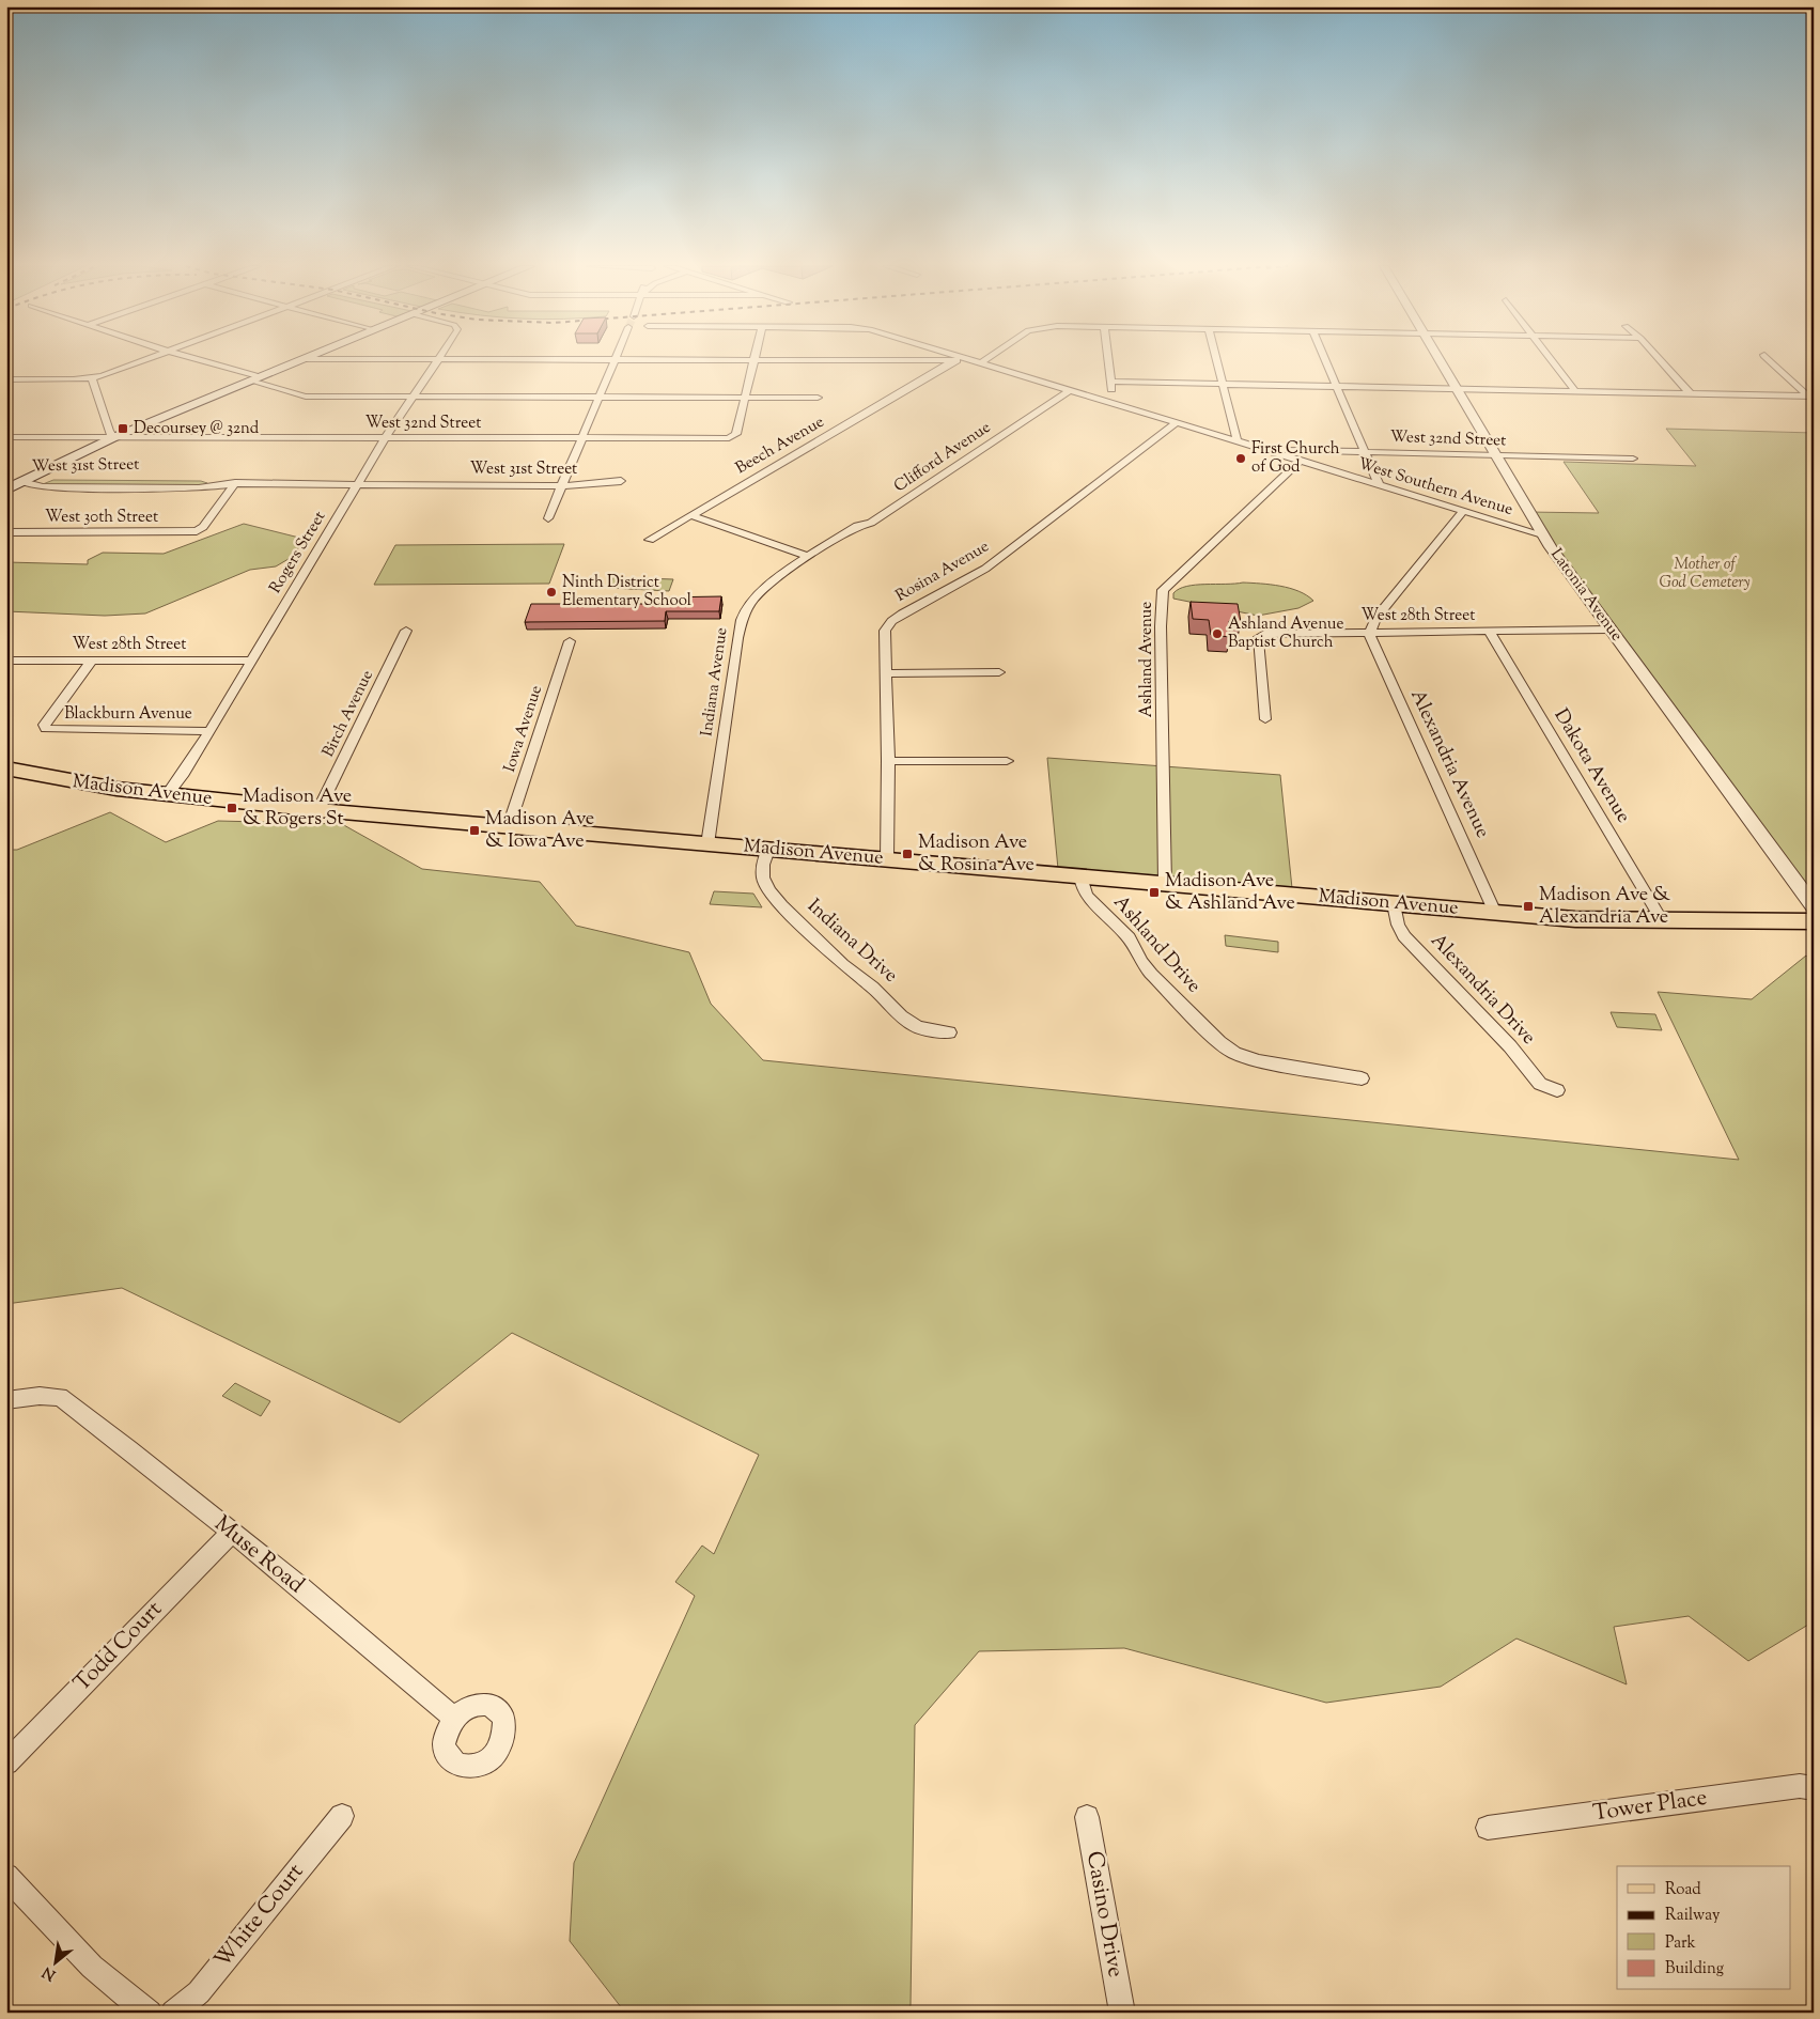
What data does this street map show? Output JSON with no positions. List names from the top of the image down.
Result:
{
  "streets": {
    "main road": ["Madison Avenue"],
    "street": [
      "West 32nd Street",
      "Beech Avenue",
      "Clifford Avenue",
      "West 31st Street",
      "West Southern Avenue",
      "West 30th Street",
      "Rogers Street",
      "Rosina Avenue",
      "Latonia Avenue",
      "West 28th Street",
      "Ashland Avenue",
      "Indiana Avenue",
      "Blackburn Avenue",
      "Birch Avenue",
      "Iowa Avenue",
      "Alexandria Avenue",
      "Dakota Avenue",
      "Indiana Drive",
      "Ashland Drive",
      "Alexandria Drive",
      "Muse Road",
      "Todd Court",
      "Tower Place",
      "Casino Drive",
      "White Court"
    ]
  },
  "crossings": [
    ["West 32nd Street", "West Southern Avenue"],
    ["West 32nd Street", "Rogers Street"],
    ["West 32nd Street", "Latonia Avenue"],
    ["Clifford Avenue", "West Southern Avenue"],
    ["Clifford Avenue", "Indiana Avenue"],
    ["West 31st Street", "West 30th Street"],
    ["West 31st Street", "Rogers Street"],
    ["West Southern Avenue", "Rosina Avenue"],
    ["West Southern Avenue", "Latonia Avenue"],
    ["West Southern Avenue", "Ashland Avenue"],
    ["Rogers Street", "West 28th Street"],
    ["Rogers Street", "Blackburn Avenue"],
    ["Rogers Street", "Madison Avenue"],
    ["Rosina Avenue", "Madison Avenue"],
    ["Latonia Avenue", "West 28th Street"],
    ["West 28th Street", "Alexandria Avenue"],
    ["West 28th Street", "Dakota Avenue"],
    ["Ashland Avenue", "Madison Avenue"],
    ["Indiana Avenue", "Madison Avenue"],
    ["Birch Avenue", "Madison Avenue"],
    ["Iowa Avenue", "Madison Avenue"],
    ["Alexandria Avenue", "Madison Avenue"],
    ["Dakota Avenue", "Madison Avenue"],
    ["Madison Avenue", "Indiana Drive"],
    ["Madison Avenue", "Ashland Drive"],
    ["Madison Avenue", "Alexandria Drive"],
    ["Muse Road", "Todd Court"]
  ],
  "parks": ["Mother of God Cemetery"],
  "places": {
    "transit": [
      "Decoursey @ 32nd",
      "Madison Ave & Rogers St",
      "Madison Ave & Iowa Ave",
      "Madison Ave & Rosina Ave",
      "Madison Ave & Ashland Ave",
      "Madison Ave & Alexandria Ave"
    ],
    "other": ["First Church of God", "Ninth District Elementary School", "Ashland Avenue Baptist Church"]
  },
  "legend": [
    "Road",
    "Railway",
    "Park",
    "Building"
  ],
  "north": "bottom left"
}
